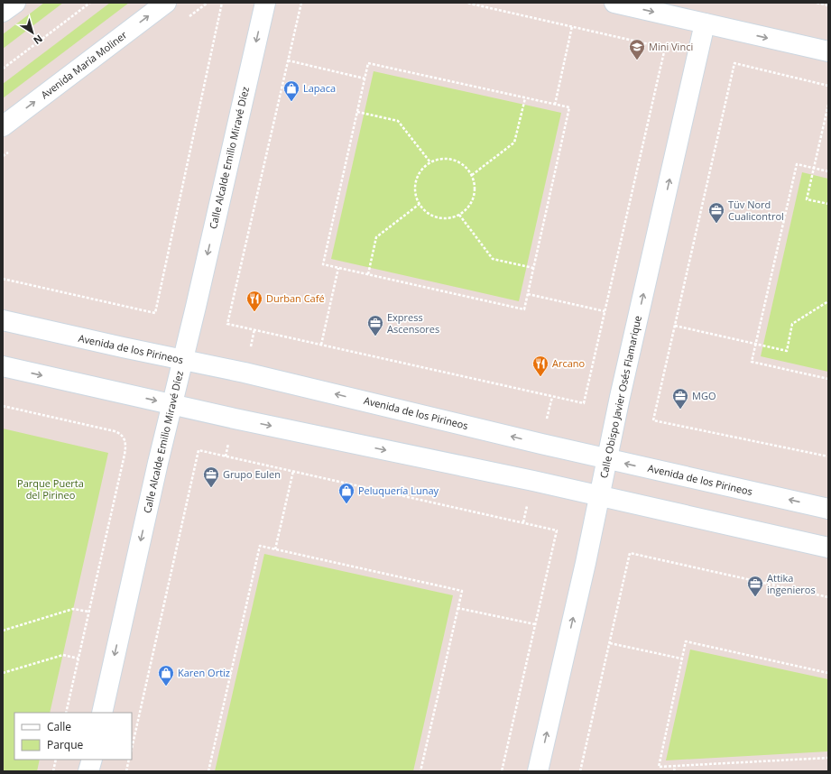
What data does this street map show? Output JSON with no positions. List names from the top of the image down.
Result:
{
  "streets": {
    "street": [
      "Avenida María Moliner",
      "Calle Alcalde Emilio Miravé Díez",
      "Avenida de los Pirineos",
      "Calle Obispo Javier Osés Flamarique"
    ]
  },
  "crossings": [
    ["Calle Alcalde Emilio Miravé Díez", "Avenida de los Pirineos"],
    ["Avenida de los Pirineos", "Calle Obispo Javier Osés Flamarique"]
  ],
  "one_way": ["Avenida María Moliner", "Calle Alcalde Emilio Miravé Díez", "Calle Obispo Javier Osés Flamarique"],
  "parks": ["Parque Puerta del Pirineo"],
  "places": {
    "school or university": ["Mini Vinci"],
    "shop": ["Lapaca", "Peluquería Lunay", "Karen Ortiz"],
    "office": [
      "Tüv Nord Cualicontrol",
      "Express Ascensores",
      "MGO",
      "Grupo Eulen",
      "Attika ingenieros"
    ],
    "restaurant": ["Durban Café", "Arcano"]
  },
  "legend": ["Calle", "Parque"],
  "north": "bottom right"
}
